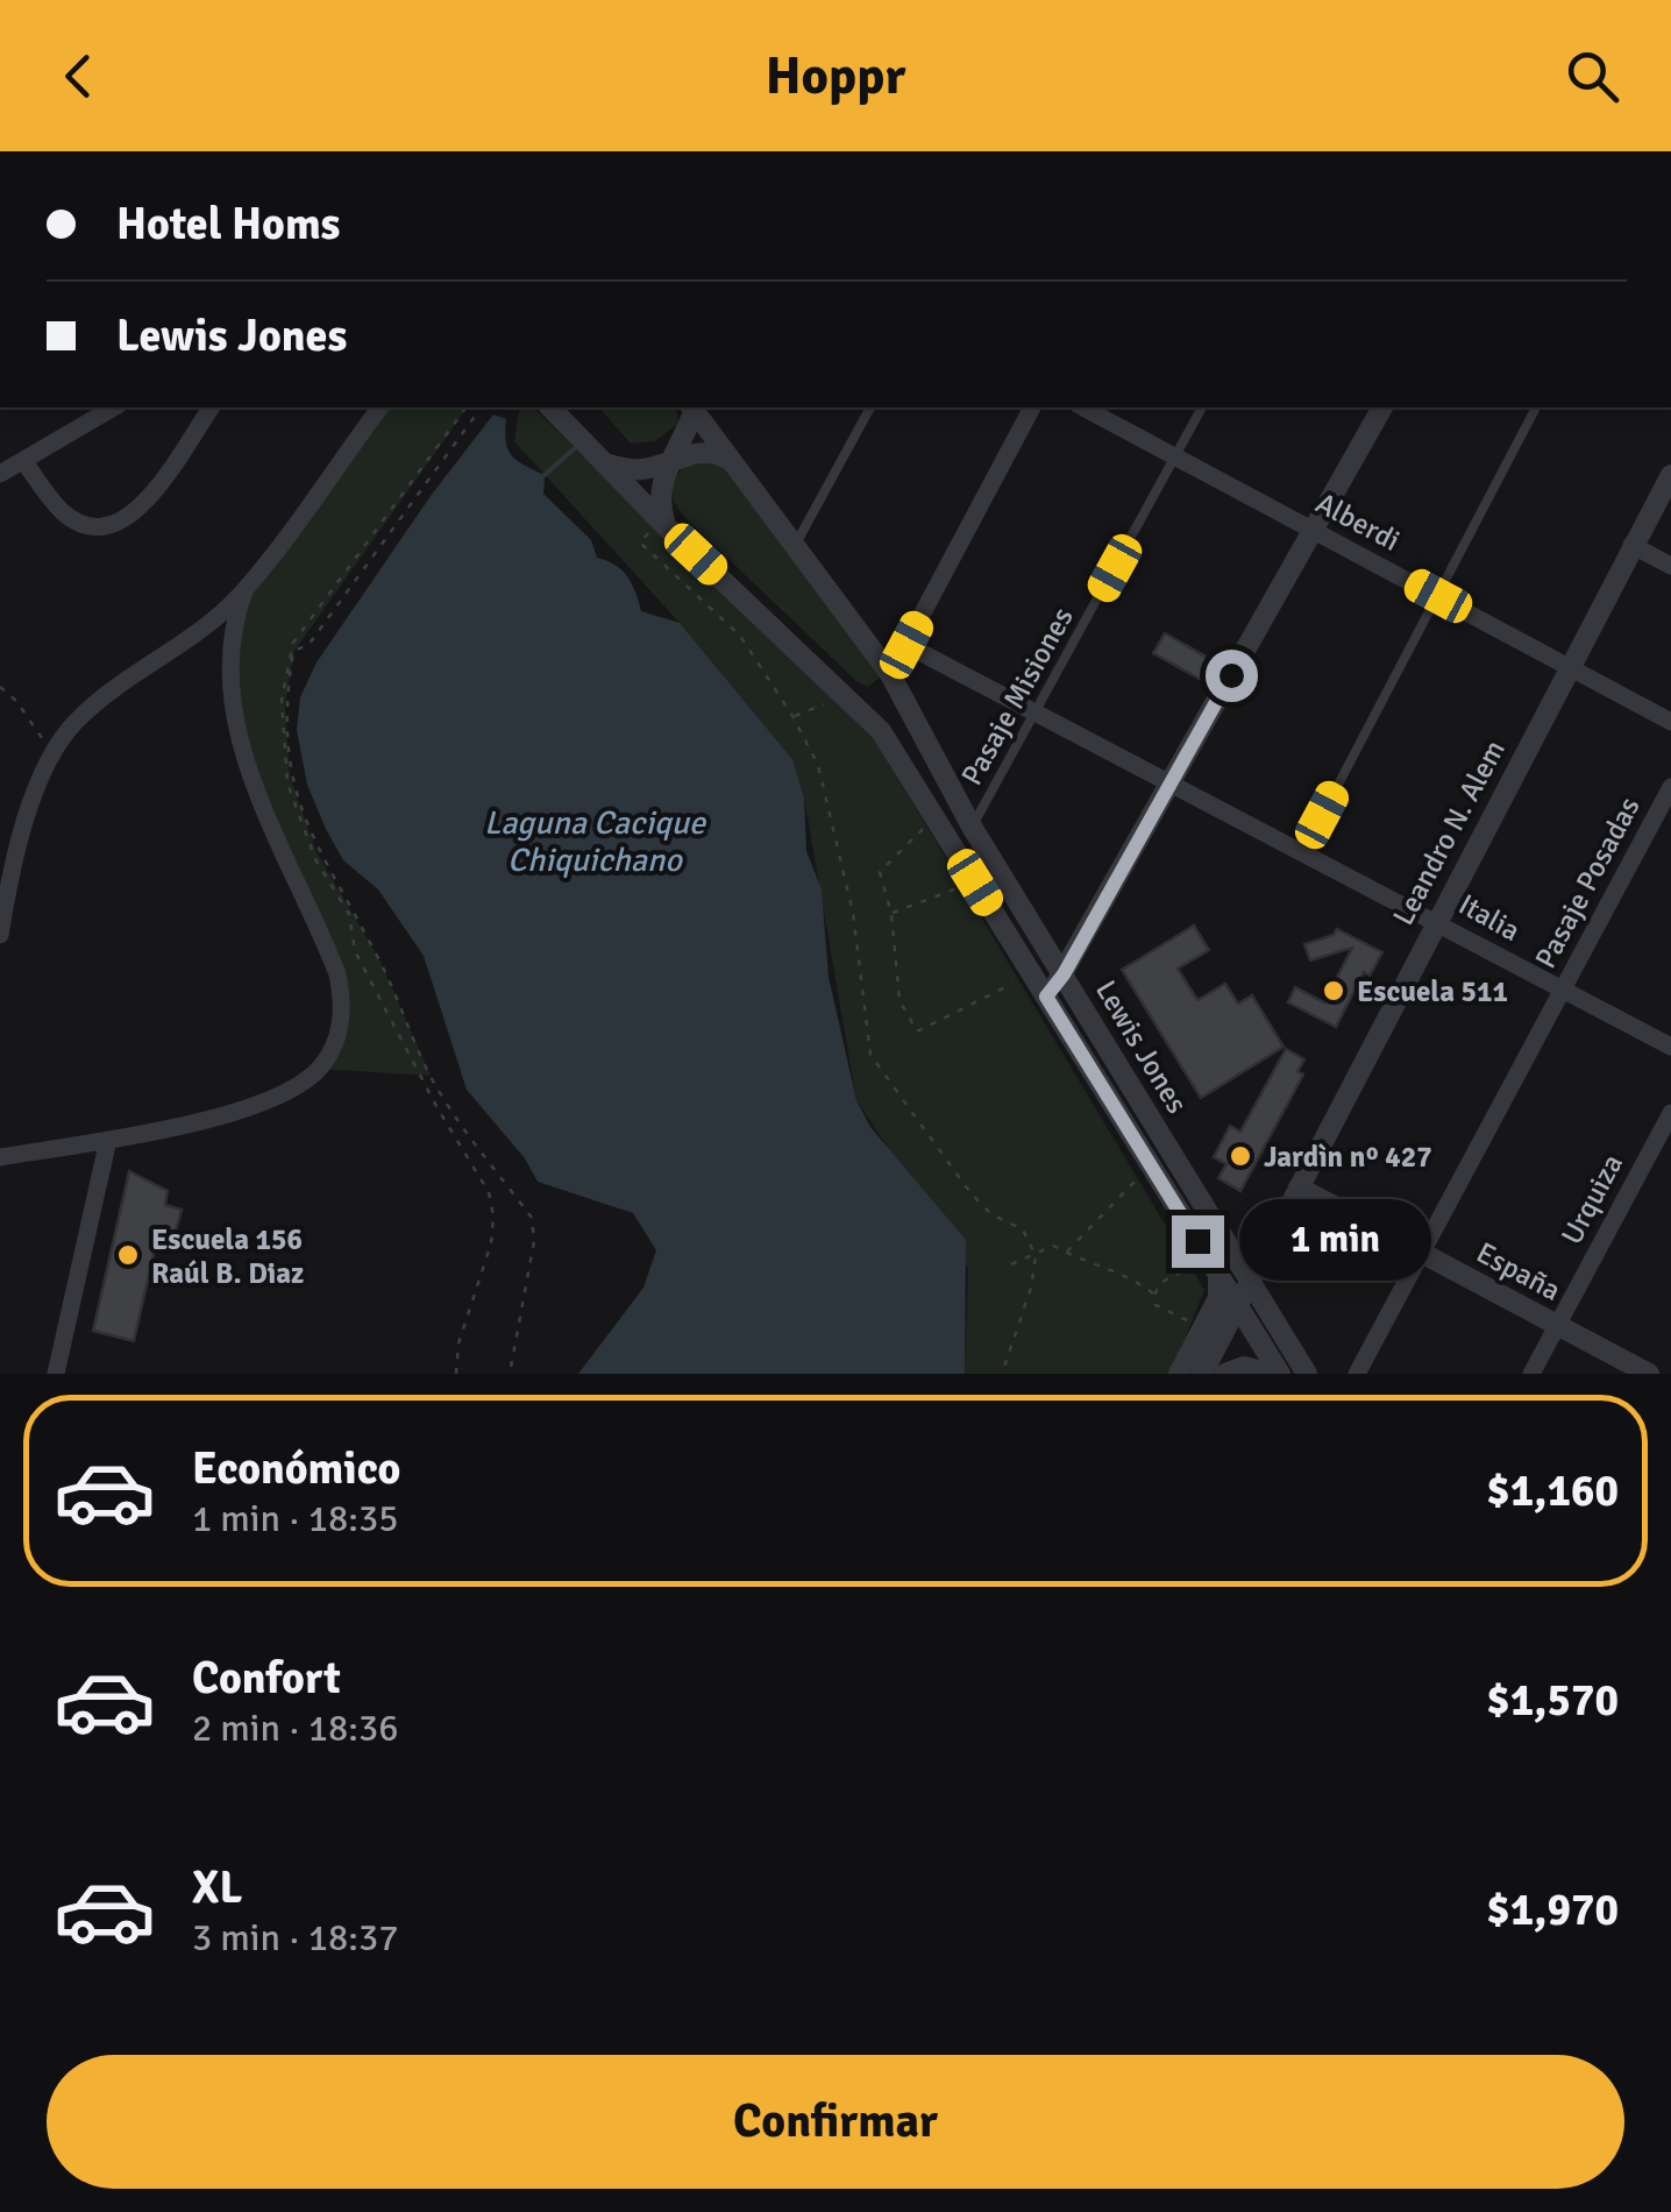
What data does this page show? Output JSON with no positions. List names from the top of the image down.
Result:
{
  "streets": {
    "street": [
      "Alberdi",
      "Leandro N. Alem",
      "Pasaje Posadas",
      "Italia",
      "Lewis Jones",
      "Urquiza",
      "España"
    ],
    "lane": ["Pasaje Misiones"]
  },
  "crossings": [
    ["Alberdi", "Pasaje Misiones"],
    ["Alberdi", "Leandro N. Alem"],
    ["Pasaje Misiones", "Italia"],
    ["Pasaje Misiones", "Lewis Jones"],
    ["Leandro N. Alem", "Italia"],
    ["Leandro N. Alem", "Lewis Jones"],
    ["Leandro N. Alem", "España"],
    ["Pasaje Posadas", "Italia"],
    ["Pasaje Posadas", "España"],
    ["Urquiza", "España"]
  ],
  "water": ["Laguna Cacique Chiquichano"],
  "places": ["Escuela 511", "Jardìn nº 427", "Escuela 156 Raúl B. Diaz"],
  "page": {
    "header": "Hoppr",
    "banner": ["Hotel Homs", "Lewis Jones"],
    "bubble": "1 min",
    "list": [
      {
        "name": "Económico",
        "note": "1 min · 18:35",
        "value": "$1,160"
      },
      {
        "name": "Confort",
        "note": "2 min · 18:36",
        "value": "$1,570"
      },
      {
        "name": "XL",
        "note": "3 min · 18:37",
        "value": "$1,970"
      }
    ],
    "buttons": "Confirmar"
  }
}
